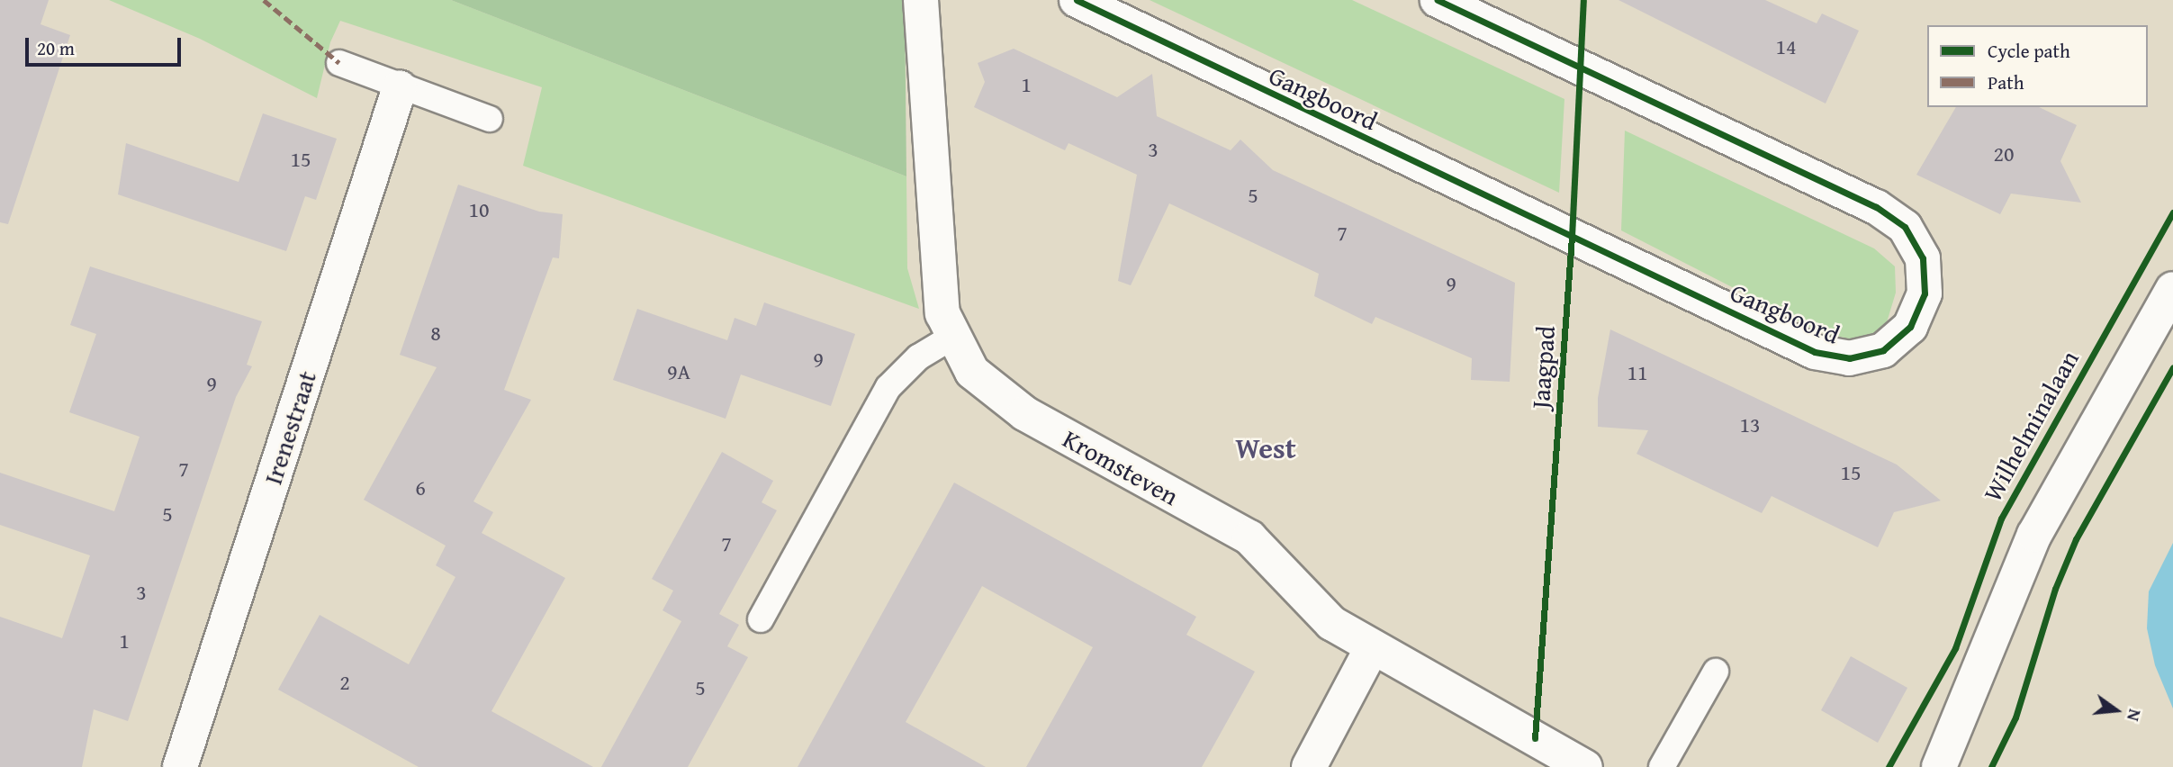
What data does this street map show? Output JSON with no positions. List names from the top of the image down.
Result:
{
  "streets": {
    "street": ["Gangboord", "Irenestraat", "Kromsteven"],
    "cycle path": ["Jaagpad", "Wilhelminalaan"]
  },
  "districts": ["West"],
  "house_numbers": [
    "14",
    "1",
    "3",
    "20",
    "15",
    "5",
    "10",
    "7",
    "9",
    "8",
    "9",
    "9A",
    "11",
    "9",
    "13",
    "7",
    "15",
    "6",
    "5",
    "7",
    "3",
    "1",
    "2",
    "5"
  ],
  "legend": ["Cycle path", "Path"],
  "scale_bar": "20 m",
  "north": "right"
}
